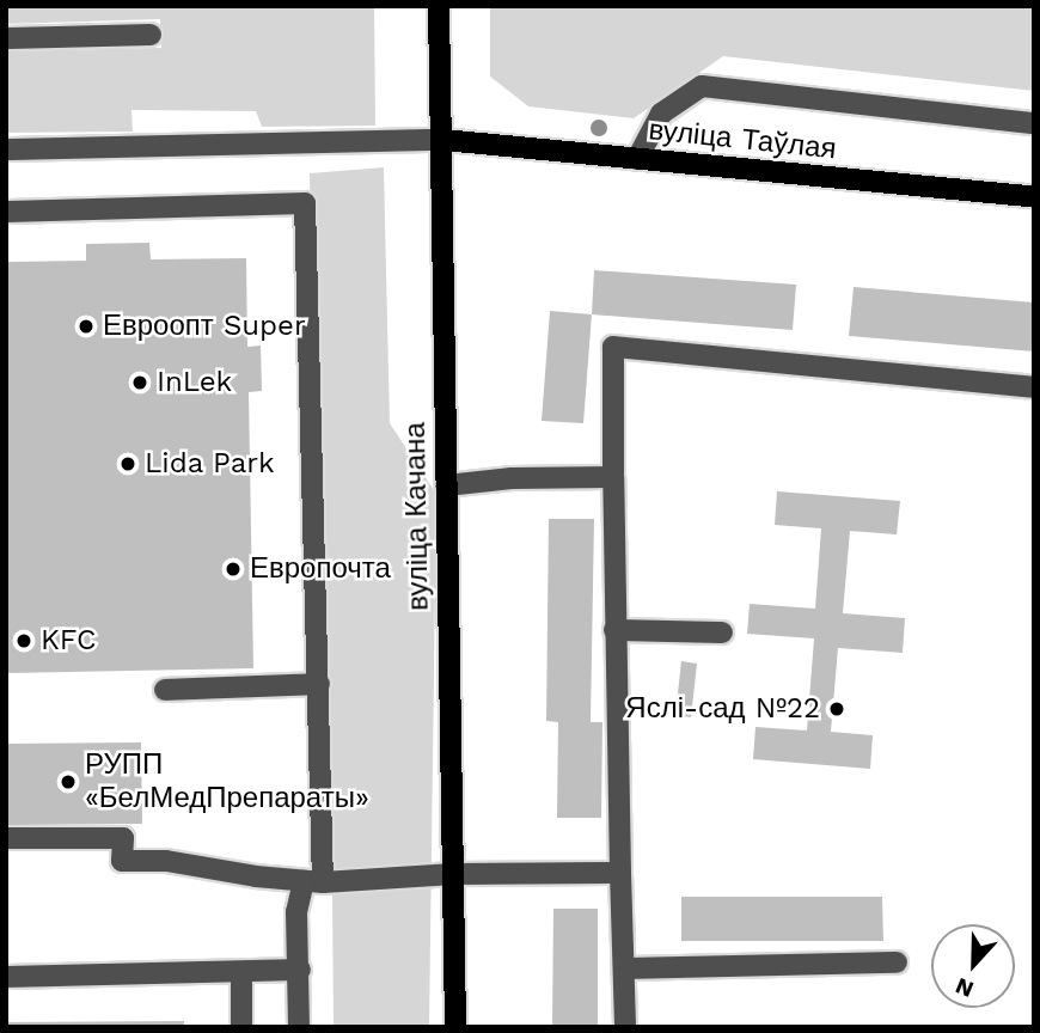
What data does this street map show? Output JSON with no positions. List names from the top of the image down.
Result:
{
  "streets": {
    "main road": ["вуліца Таўлая", "вуліца Качана"]
  },
  "crossings": [
    ["вуліца Таўлая", "вуліца Качана"]
  ],
  "places": [
    "Евроопт Super",
    "InLek",
    "Lida Park",
    "Европочта",
    "KFC",
    "Яслі-сад №22",
    "РУПП «БелМедПрепараты»"
  ],
  "north": "bottom"
}
